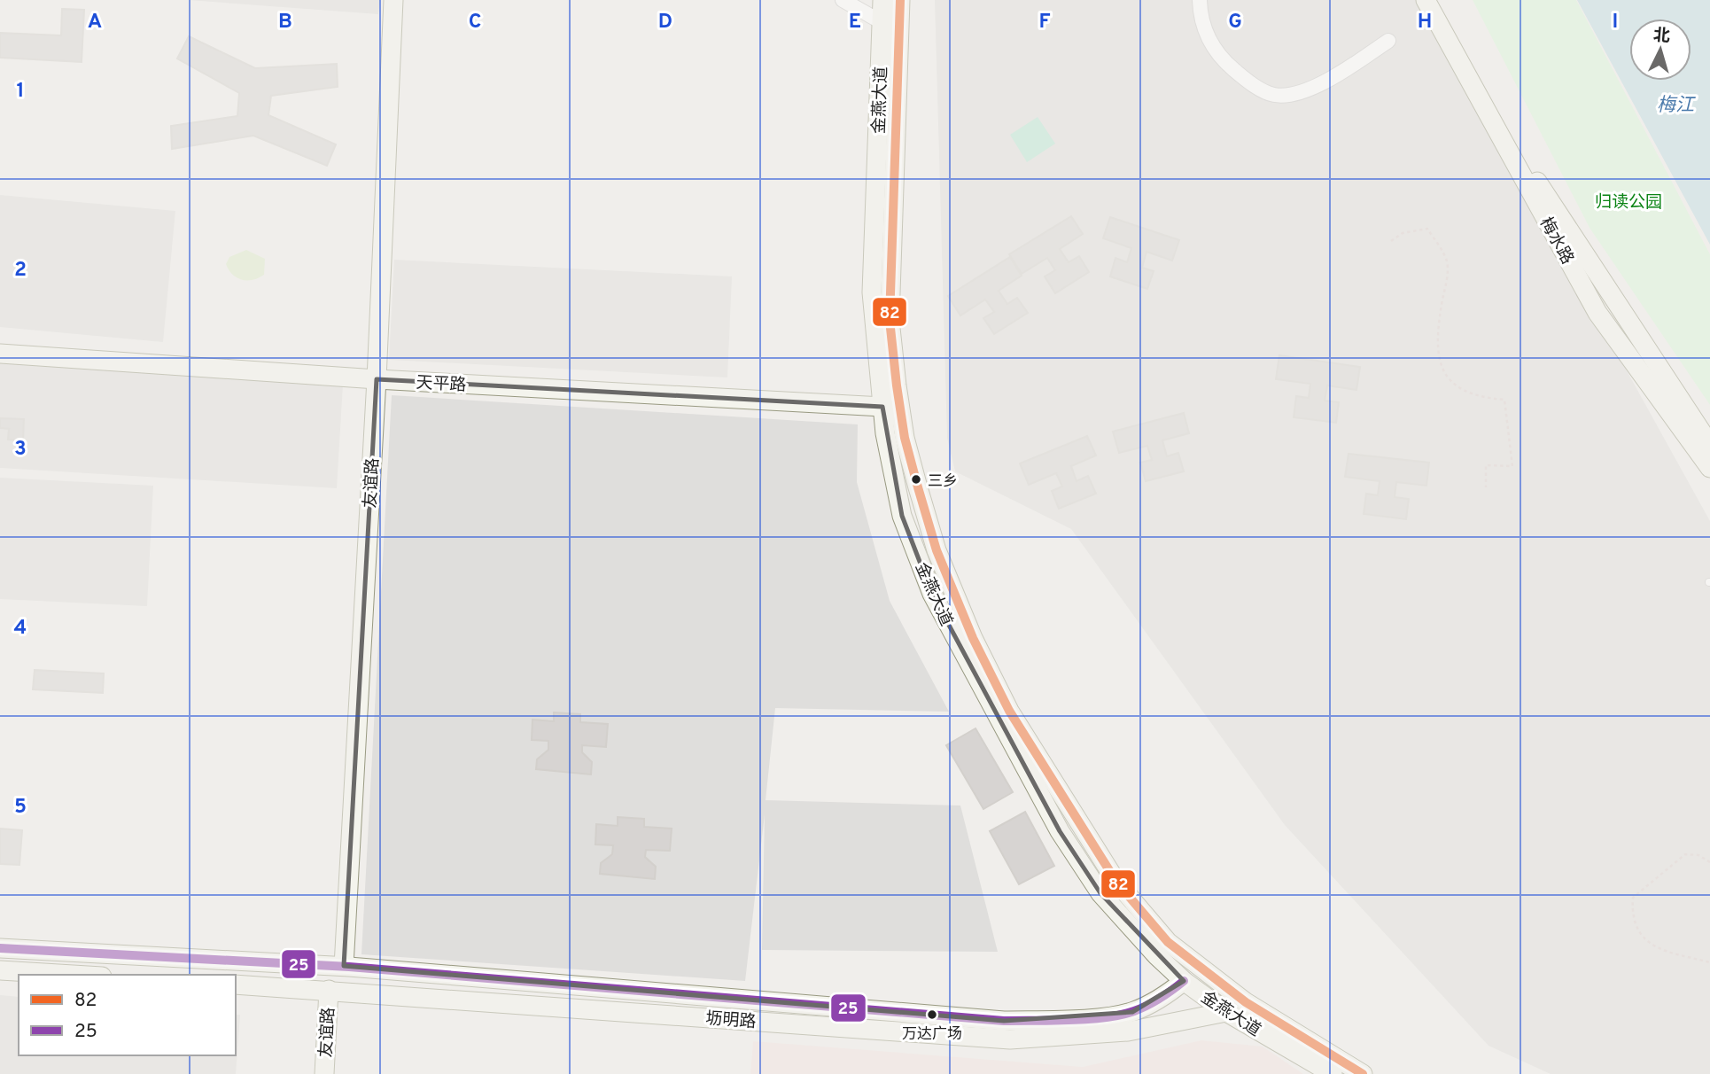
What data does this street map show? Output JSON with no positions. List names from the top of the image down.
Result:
{
  "streets": {
    "main road": [
      "金燕大道",
      "梅水路",
      "天平路",
      "友谊路",
      "坜明路"
    ]
  },
  "crossings": [
    ["金燕大道", "天平路"],
    ["金燕大道", "坜明路"],
    ["天平路", "友谊路"],
    ["友谊路", "坜明路"]
  ],
  "water": ["梅江"],
  "parks": ["归读公园"],
  "places": ["三乡", "万达广场"],
  "lines": ["transit line 82", "transit line 25"],
  "legend": ["82", "25"],
  "north": "top",
  "grid": {
    "columns": [
      "A",
      "B",
      "C",
      "D",
      "E",
      "F",
      "G",
      "H",
      "I"
    ],
    "rows": [
      "1",
      "2",
      "3",
      "4",
      "5"
    ]
  }
}
